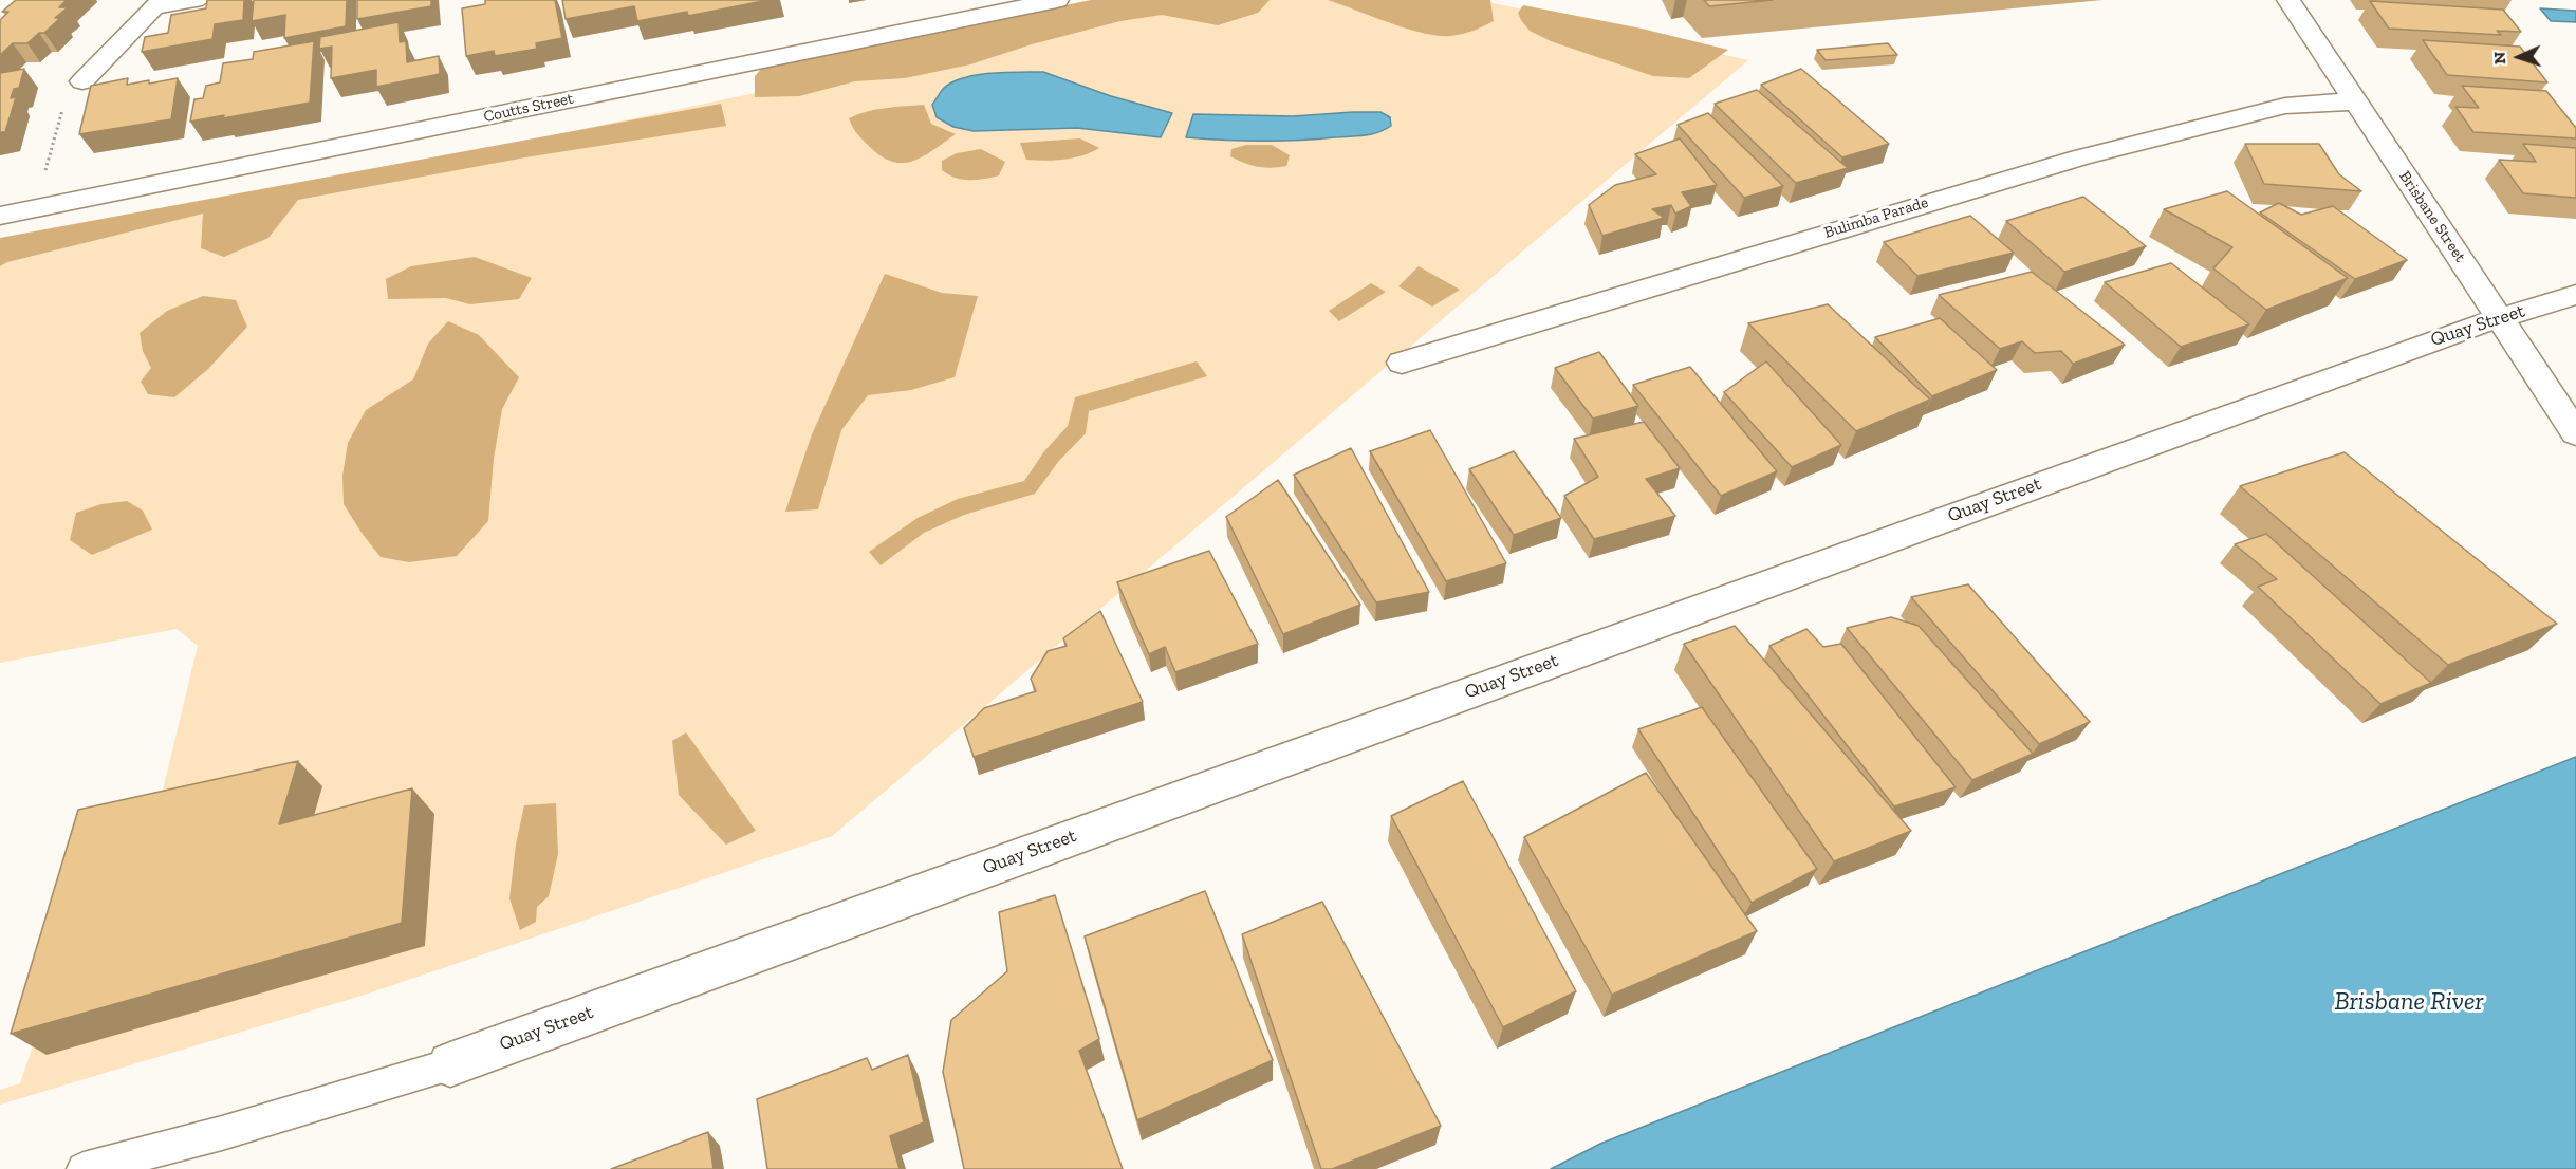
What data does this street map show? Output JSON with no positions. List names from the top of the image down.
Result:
{
  "streets": {
    "street": [
      "Coutts Street",
      "Brisbane Street",
      "Bulimba Parade",
      "Quay Street"
    ]
  },
  "crossings": [
    ["Brisbane Street", "Bulimba Parade"],
    ["Brisbane Street", "Quay Street"]
  ],
  "water": ["Brisbane River"],
  "north": "left"
}
